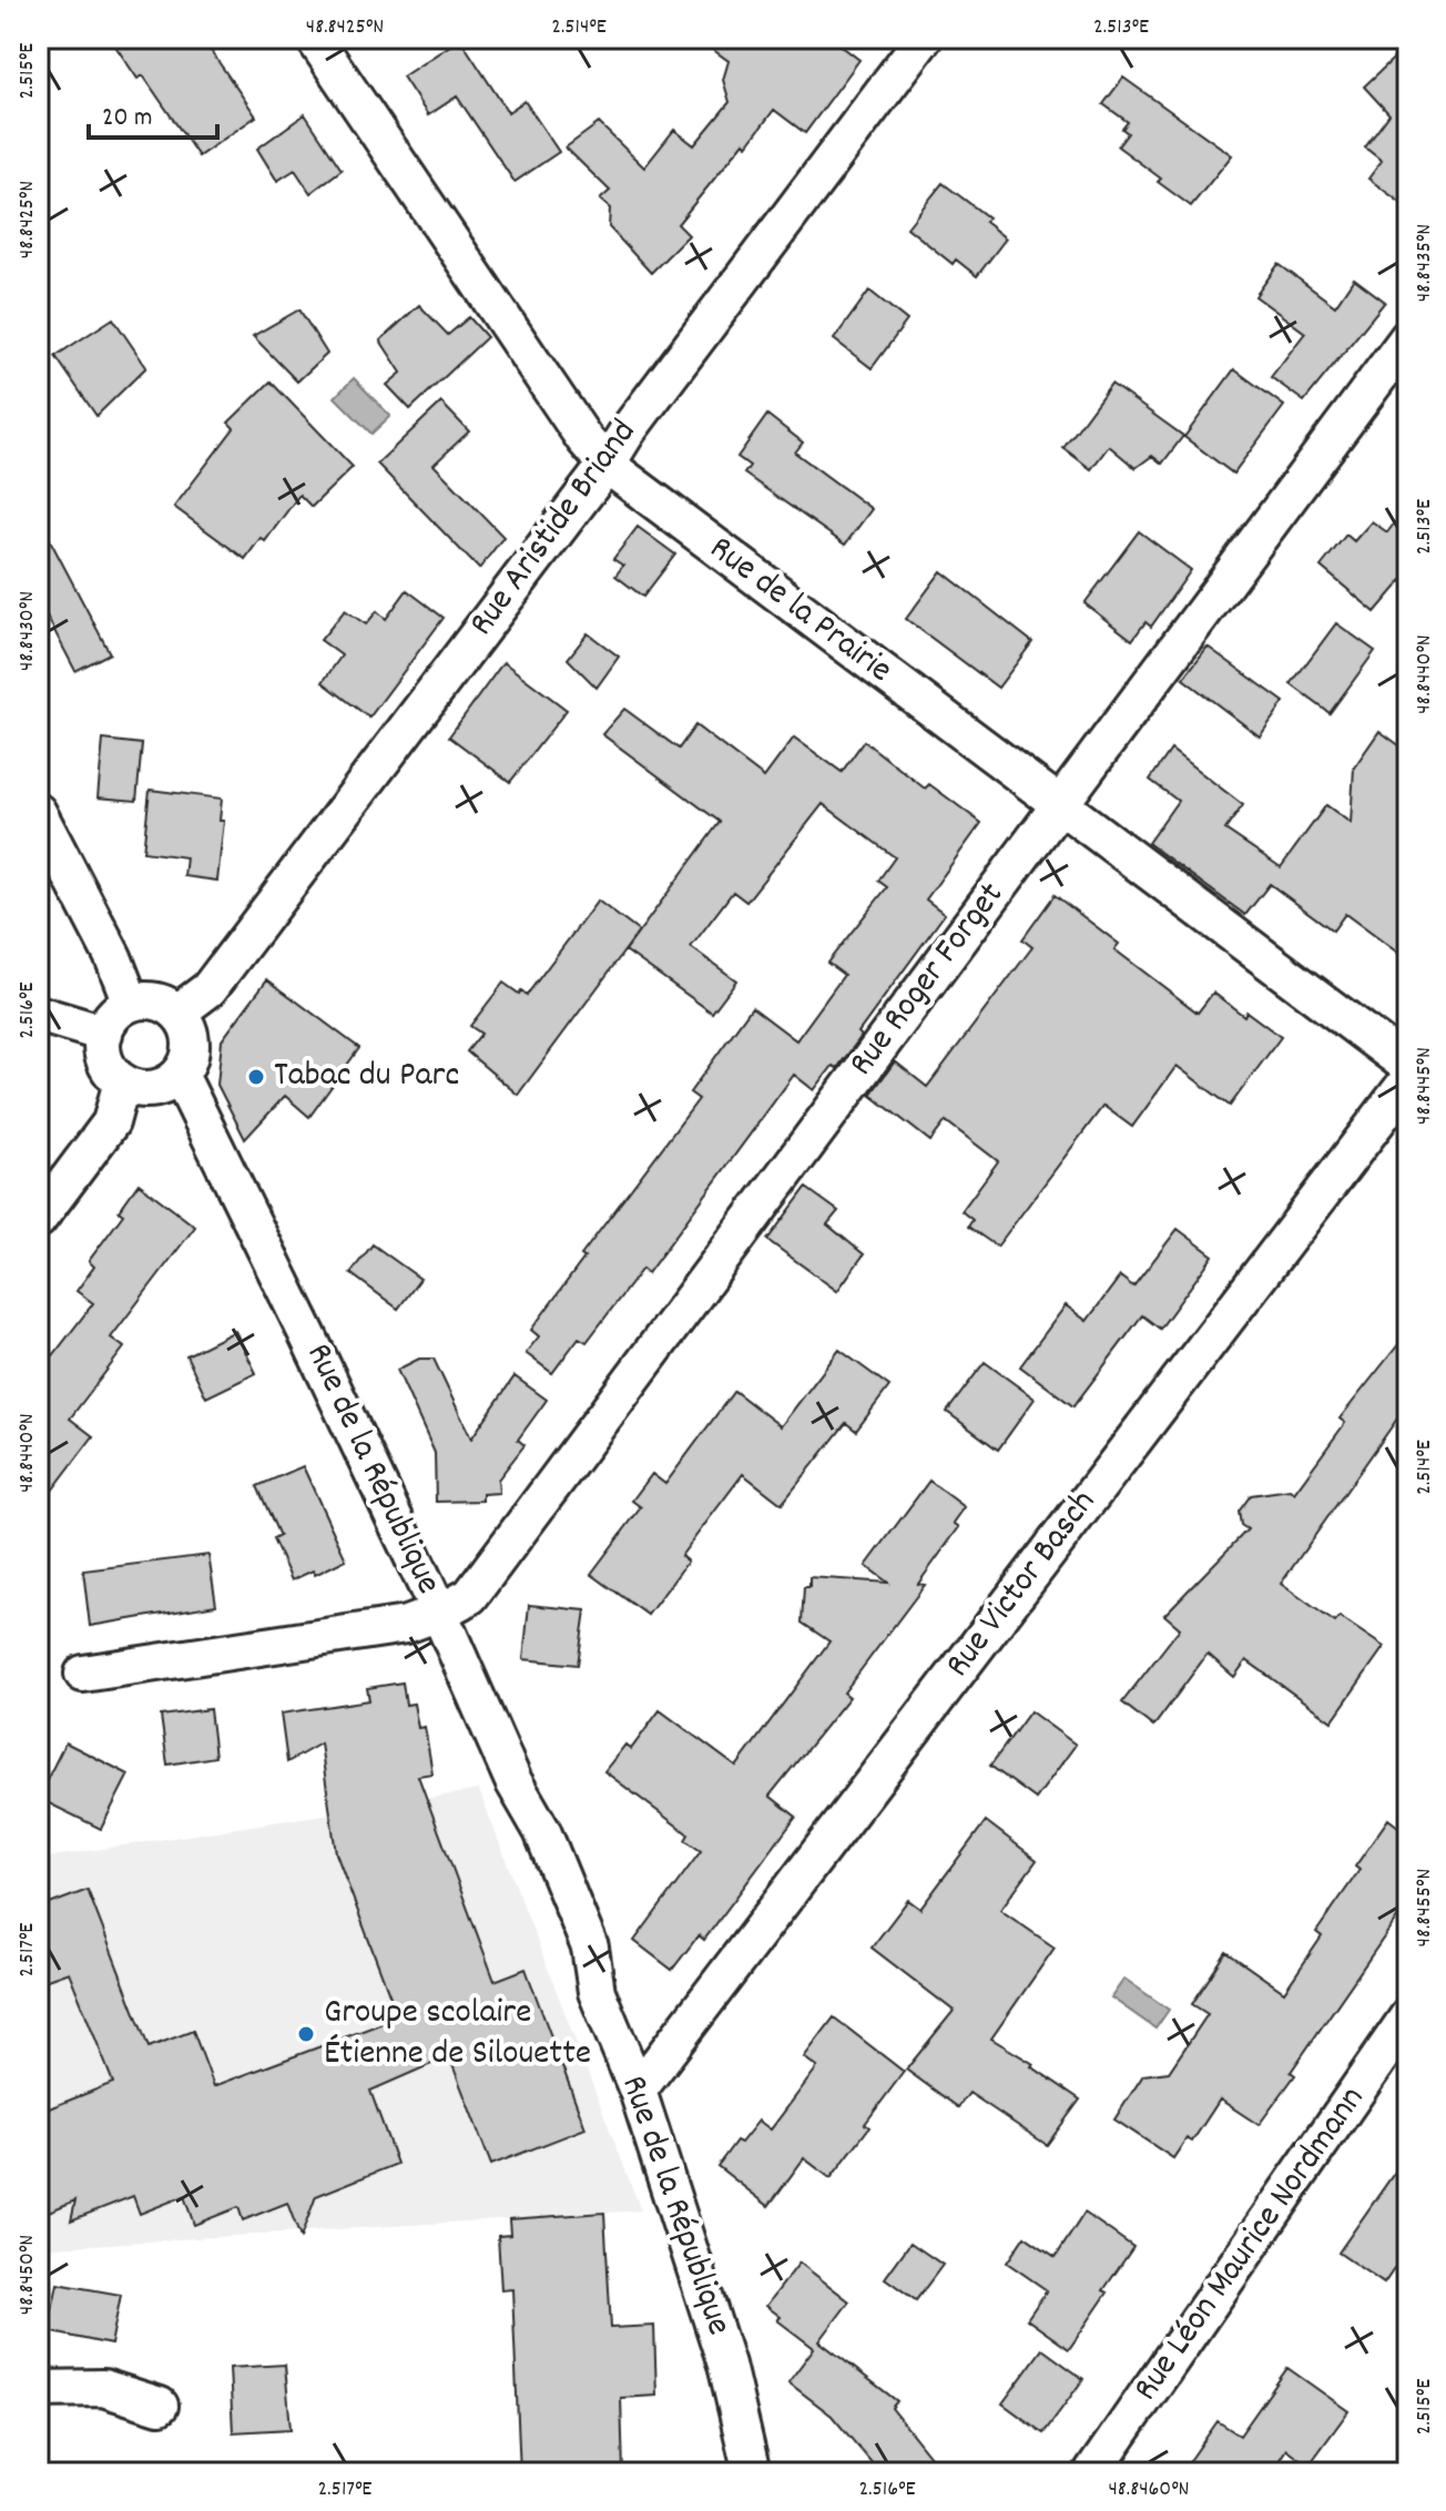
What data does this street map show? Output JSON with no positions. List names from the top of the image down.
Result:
{
  "streets": {
    "street": [
      "Rue Aristide Briand",
      "Rue de la Prairie",
      "Rue Roger Forget",
      "Rue de la République",
      "Rue Victor Basch",
      "Rue Léon Maurice Nordmann"
    ]
  },
  "crossings": [
    ["Rue Aristide Briand", "Rue de la Prairie"],
    ["Rue Aristide Briand", "Rue de la République"],
    ["Rue de la Prairie", "Rue Roger Forget"],
    ["Rue Roger Forget", "Rue de la République"],
    ["Rue de la République", "Rue Victor Basch"]
  ],
  "places": ["Tabac du Parc", "Groupe scolaire Étienne de Silouette"],
  "scale_bar": "20 m",
  "coordinates": [
    "48.8425°N",
    "2.514°E",
    "2.513°E",
    "2.515°E",
    "48.8435°N",
    "48.8430°N",
    "48.8440°N",
    "2.516°E",
    "48.8445°N",
    "48.8455°N",
    "2.517°E",
    "48.8450°N",
    "48.8460°N"
  ]
}
